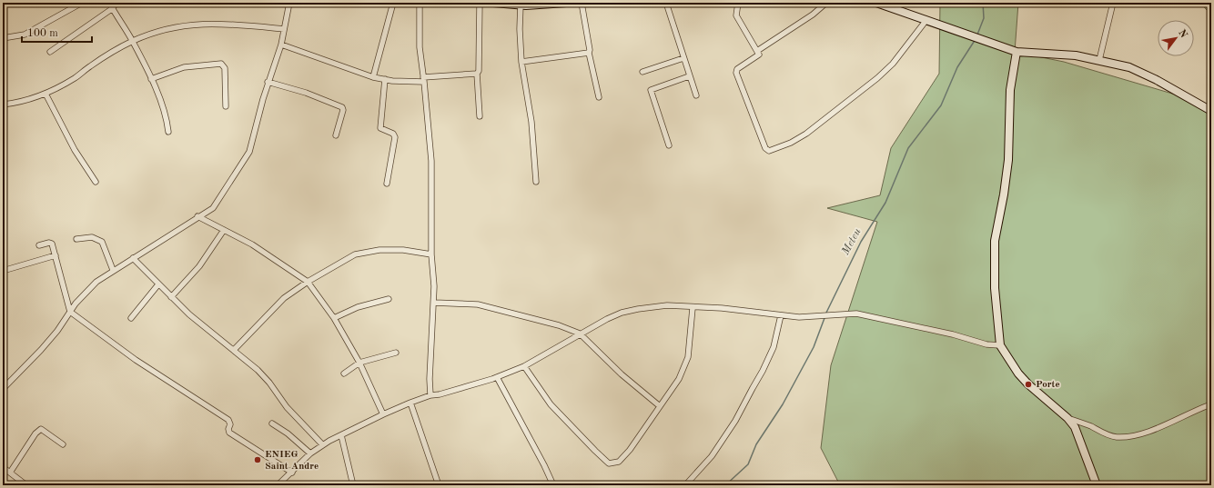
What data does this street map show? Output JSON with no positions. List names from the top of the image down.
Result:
{
  "water": ["Meteu"],
  "places": ["Porte", "ENIEG Saint Andre"],
  "scale_bar": "100 m",
  "north": "top right"
}
